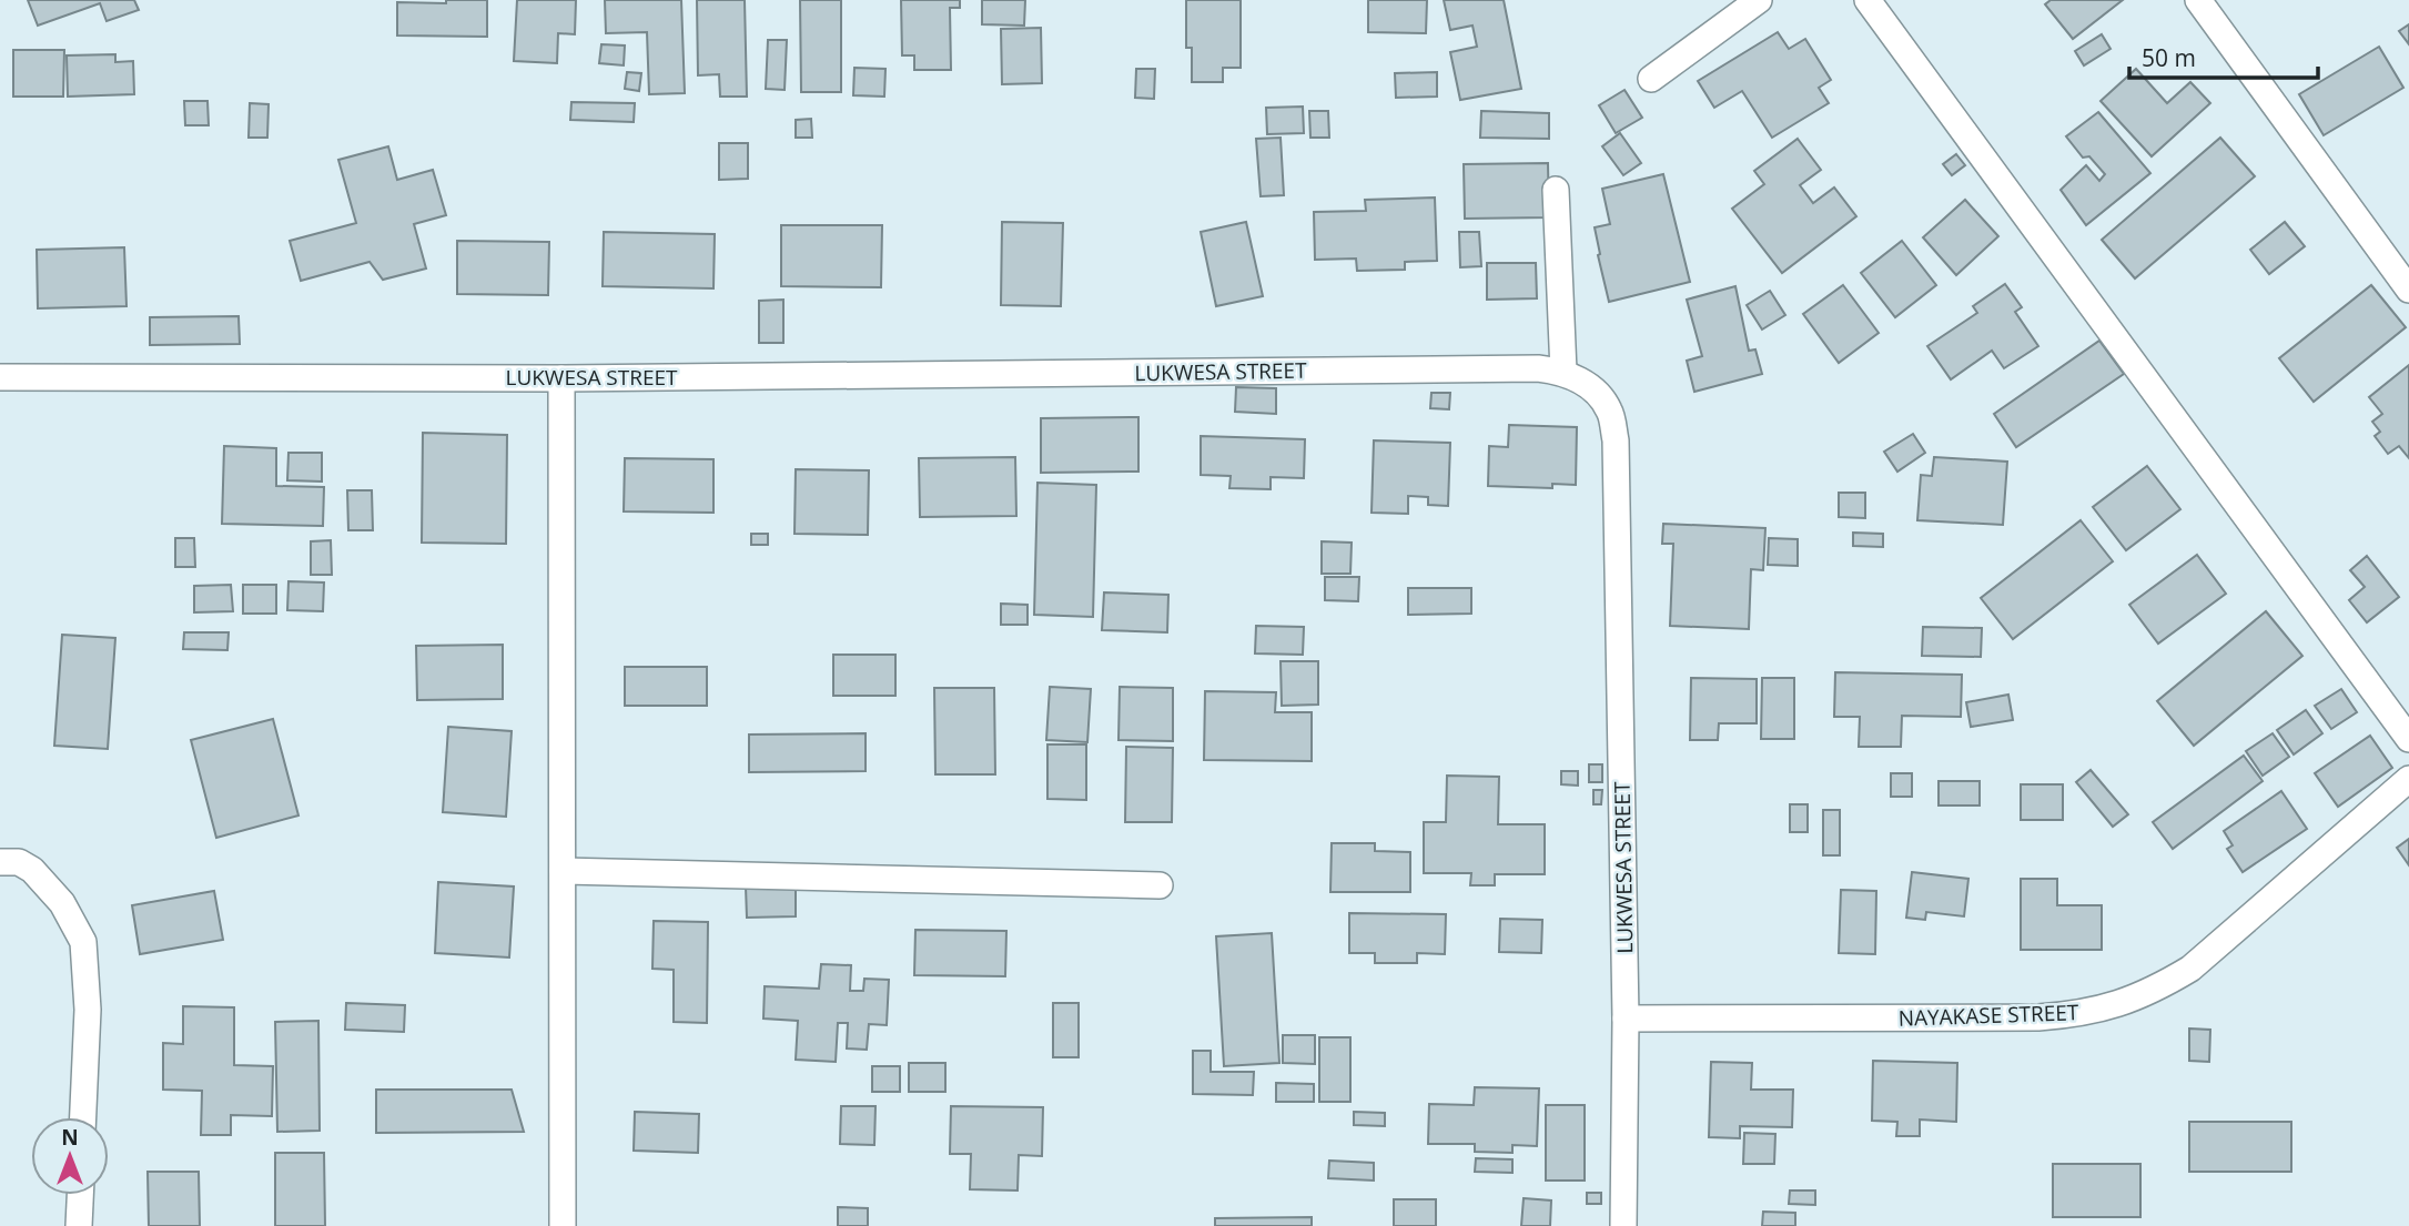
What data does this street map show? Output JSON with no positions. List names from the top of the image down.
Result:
{
  "streets": {
    "street": ["LUKWESA STREET", "NAYAKASE STREET"]
  },
  "crossings": [
    ["LUKWESA STREET", "NAYAKASE STREET"]
  ],
  "scale_bar": "50 m",
  "north": "top"
}
